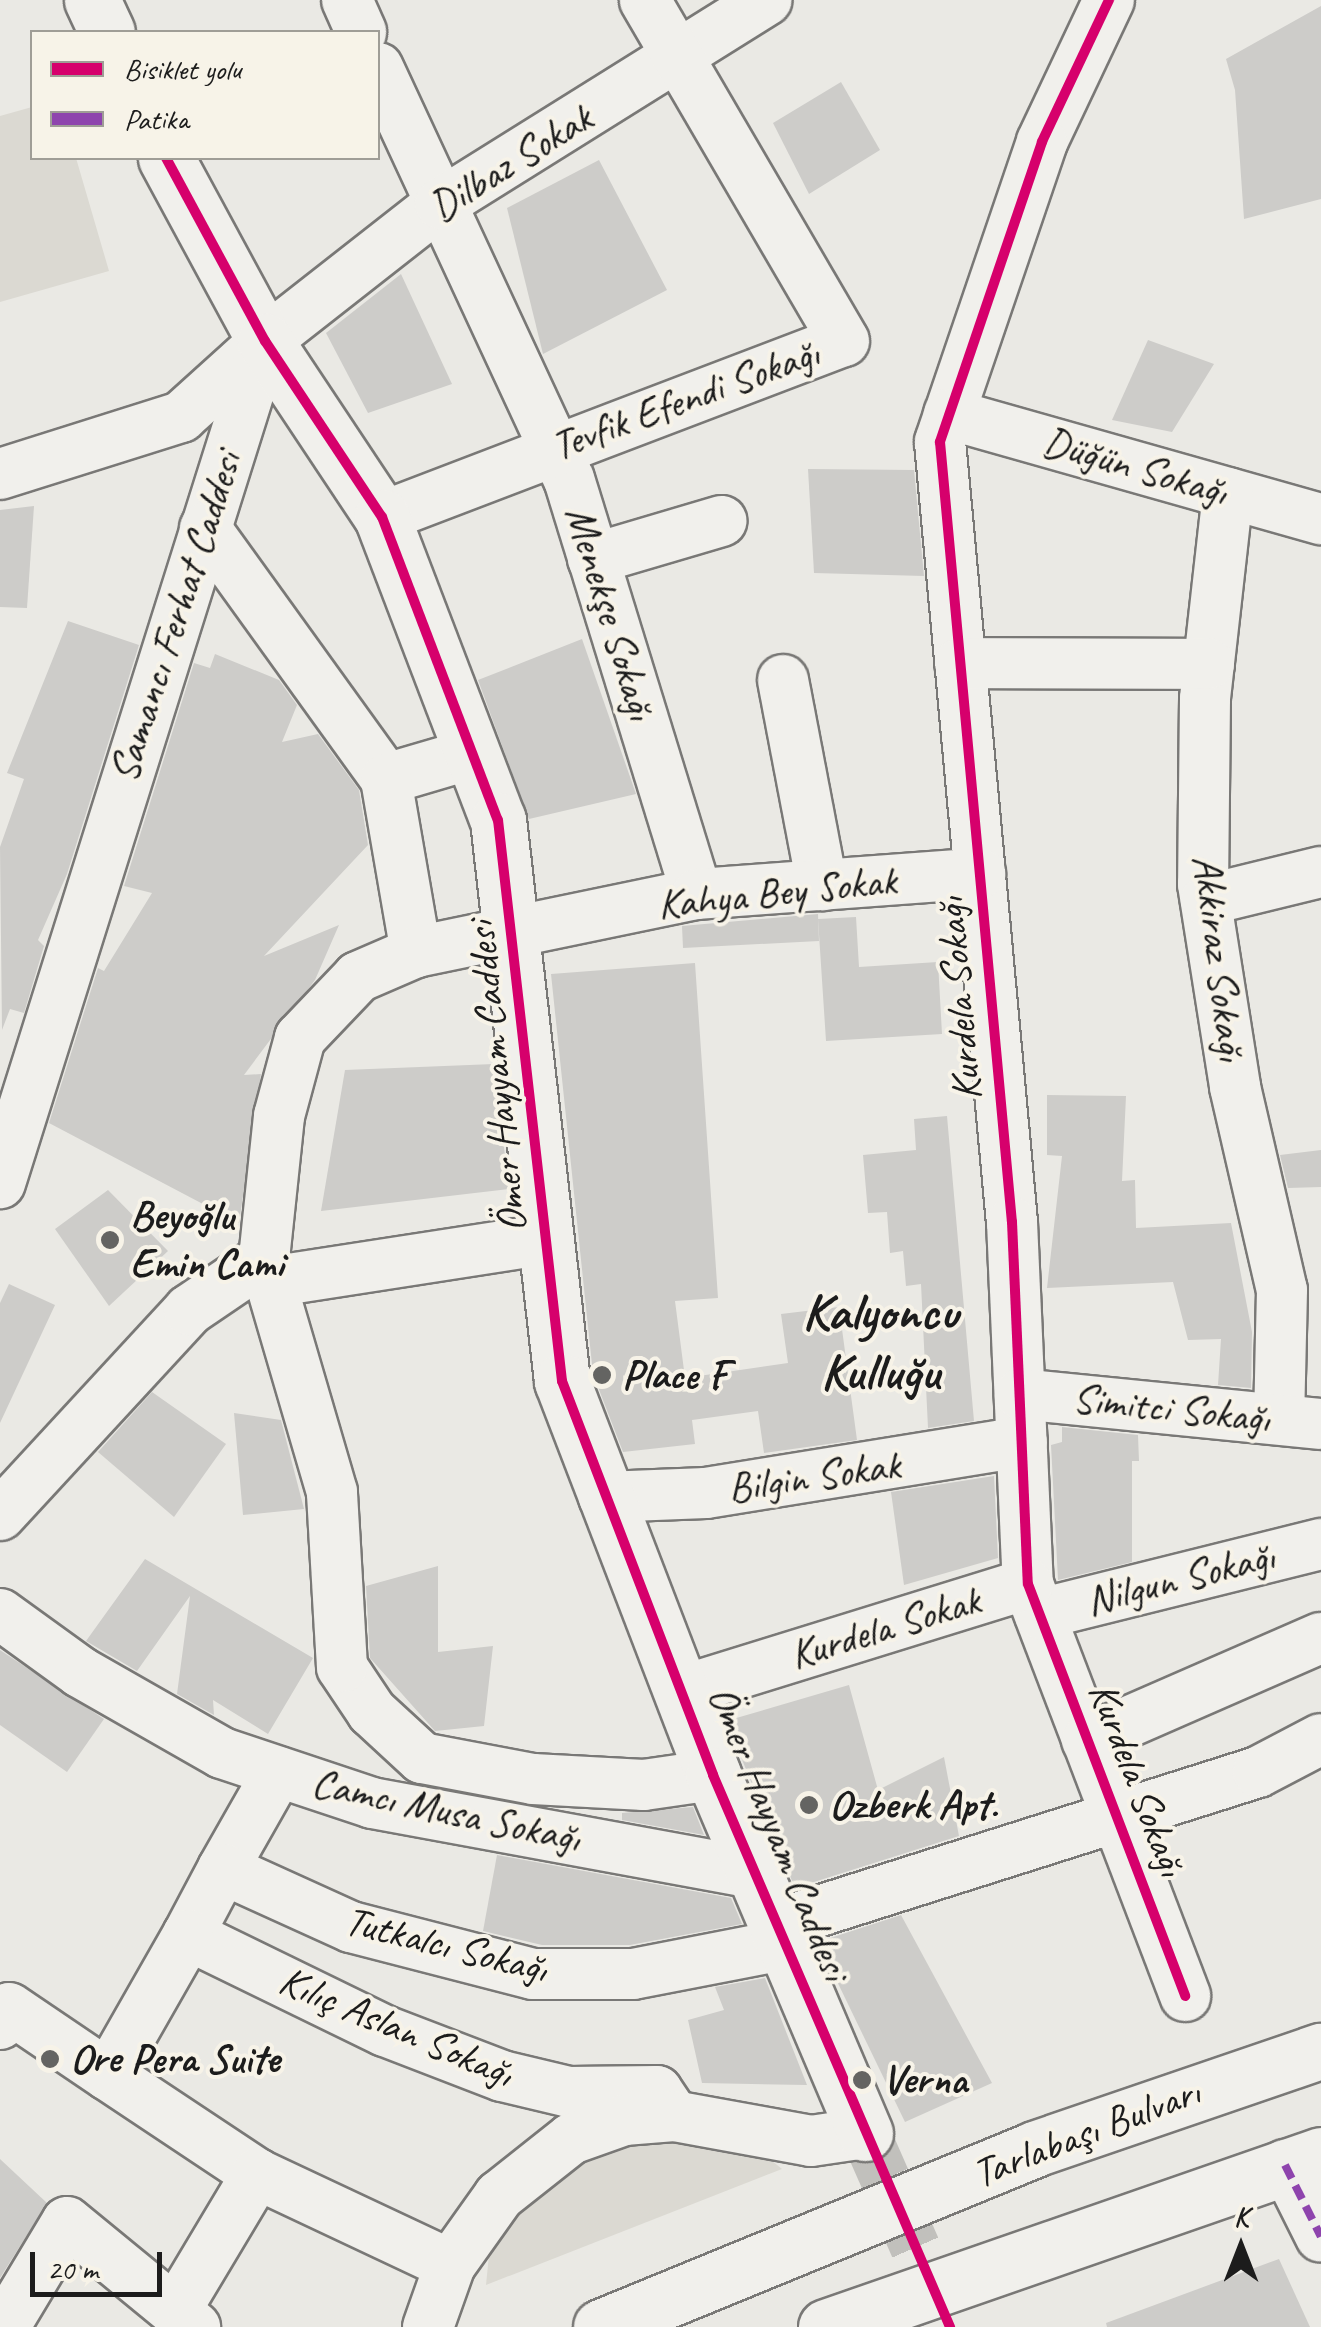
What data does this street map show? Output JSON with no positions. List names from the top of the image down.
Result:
{
  "streets": {
    "street": [
      "Dilbaz Sokak",
      "Tevfik Efendi Sokağı",
      "Düğün Sokağı",
      "Menekşe Sokağı",
      "Samancı Ferhat Caddesi",
      "Kahya Bey Sokak",
      "Akkiraz Sokağı",
      "Kurdela Sokağı",
      "Ömer Hayyam Caddesi",
      "Simitci Sokağı",
      "Bilgin Sokak",
      "Nilgun Sokağı",
      "Kurdela Sokak",
      "Camcı Musa Sokağı",
      "Tutkalcı Sokağı",
      "Kılıç Aslan Sokağı",
      "Tarlabaşı Bulvarı"
    ]
  },
  "crossings": [
    ["Dilbaz Sokak", "Tevfik Efendi Sokağı"],
    ["Dilbaz Sokak", "Menekşe Sokağı"],
    ["Dilbaz Sokak", "Samancı Ferhat Caddesi"],
    ["Dilbaz Sokak", "Ömer Hayyam Caddesi"],
    ["Tevfik Efendi Sokağı", "Menekşe Sokağı"],
    ["Tevfik Efendi Sokağı", "Ömer Hayyam Caddesi"],
    ["Düğün Sokağı", "Akkiraz Sokağı"],
    ["Düğün Sokağı", "Kurdela Sokağı"],
    ["Menekşe Sokağı", "Kahya Bey Sokak"],
    ["Samancı Ferhat Caddesi", "Ömer Hayyam Caddesi"],
    ["Kahya Bey Sokak", "Kurdela Sokağı"],
    ["Kahya Bey Sokak", "Ömer Hayyam Caddesi"],
    ["Akkiraz Sokağı", "Simitci Sokağı"],
    ["Kurdela Sokağı", "Simitci Sokağı"],
    ["Kurdela Sokağı", "Bilgin Sokak"],
    ["Kurdela Sokağı", "Nilgun Sokağı"],
    ["Kurdela Sokağı", "Kurdela Sokak"],
    ["Kurdela Sokağı", "Tutkalcı Sokağı"],
    ["Ömer Hayyam Caddesi", "Bilgin Sokak"],
    ["Ömer Hayyam Caddesi", "Kurdela Sokak"],
    ["Ömer Hayyam Caddesi", "Camcı Musa Sokağı"],
    ["Ömer Hayyam Caddesi", "Tutkalcı Sokağı"],
    ["Ömer Hayyam Caddesi", "Kılıç Aslan Sokağı"],
    ["Simitci Sokağı", "Bilgin Sokak"],
    ["Nilgun Sokağı", "Kurdela Sokak"]
  ],
  "districts": ["Kalyoncu Kulluğu"],
  "places": [
    "Beyoğlu Emin Cami",
    "Place F",
    "Ozberk Apt.",
    "Ore Pera Suite",
    "Verna"
  ],
  "legend": ["Bisiklet yolu", "Patika"],
  "scale_bar": "20 m",
  "north": "top"
}
